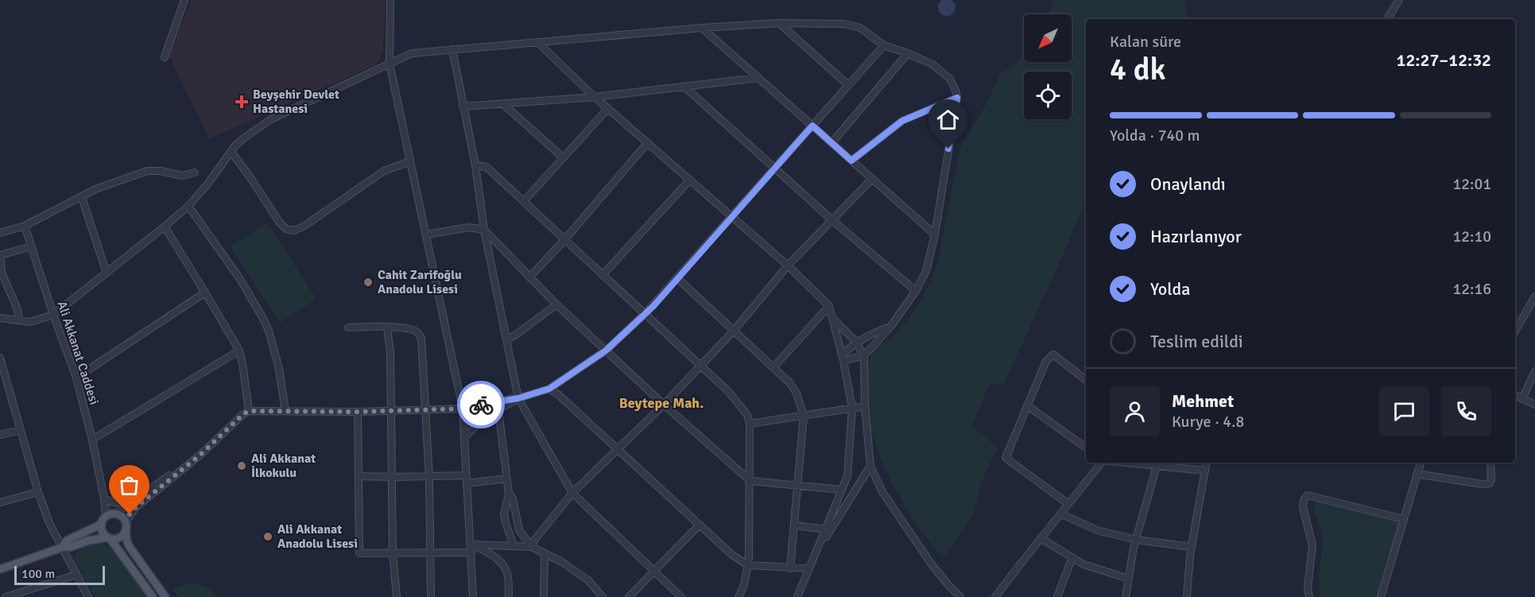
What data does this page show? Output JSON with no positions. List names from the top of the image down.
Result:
{
  "streets": {
    "street": ["Ali Akkanat Caddesi"]
  },
  "districts": ["Beytepe Mah."],
  "places": {
    "health": ["Beyşehir Devlet Hastanesi"],
    "other": ["Cahit Zarifoğlu Anadolu Lisesi", "Ali Akkanat İlkokulu", "Ali Akkanat Anadolu Lisesi"]
  },
  "scale_bar": "100 m",
  "north": "bottom left",
  "page": {
    "heading": ["4 dk", "Kalan süre", "12:27–12:32"],
    "panel": ["Mehmet", "Kurye · 4.8"],
    "bar": "Yolda · 740 m",
    "list": [
      ["Onaylandı", "12:01"],
      ["Hazırlanıyor", "12:10"],
      ["Yolda", "12:16"],
      "Teslim edildi"
    ],
    "scale": "100 m"
  }
}
